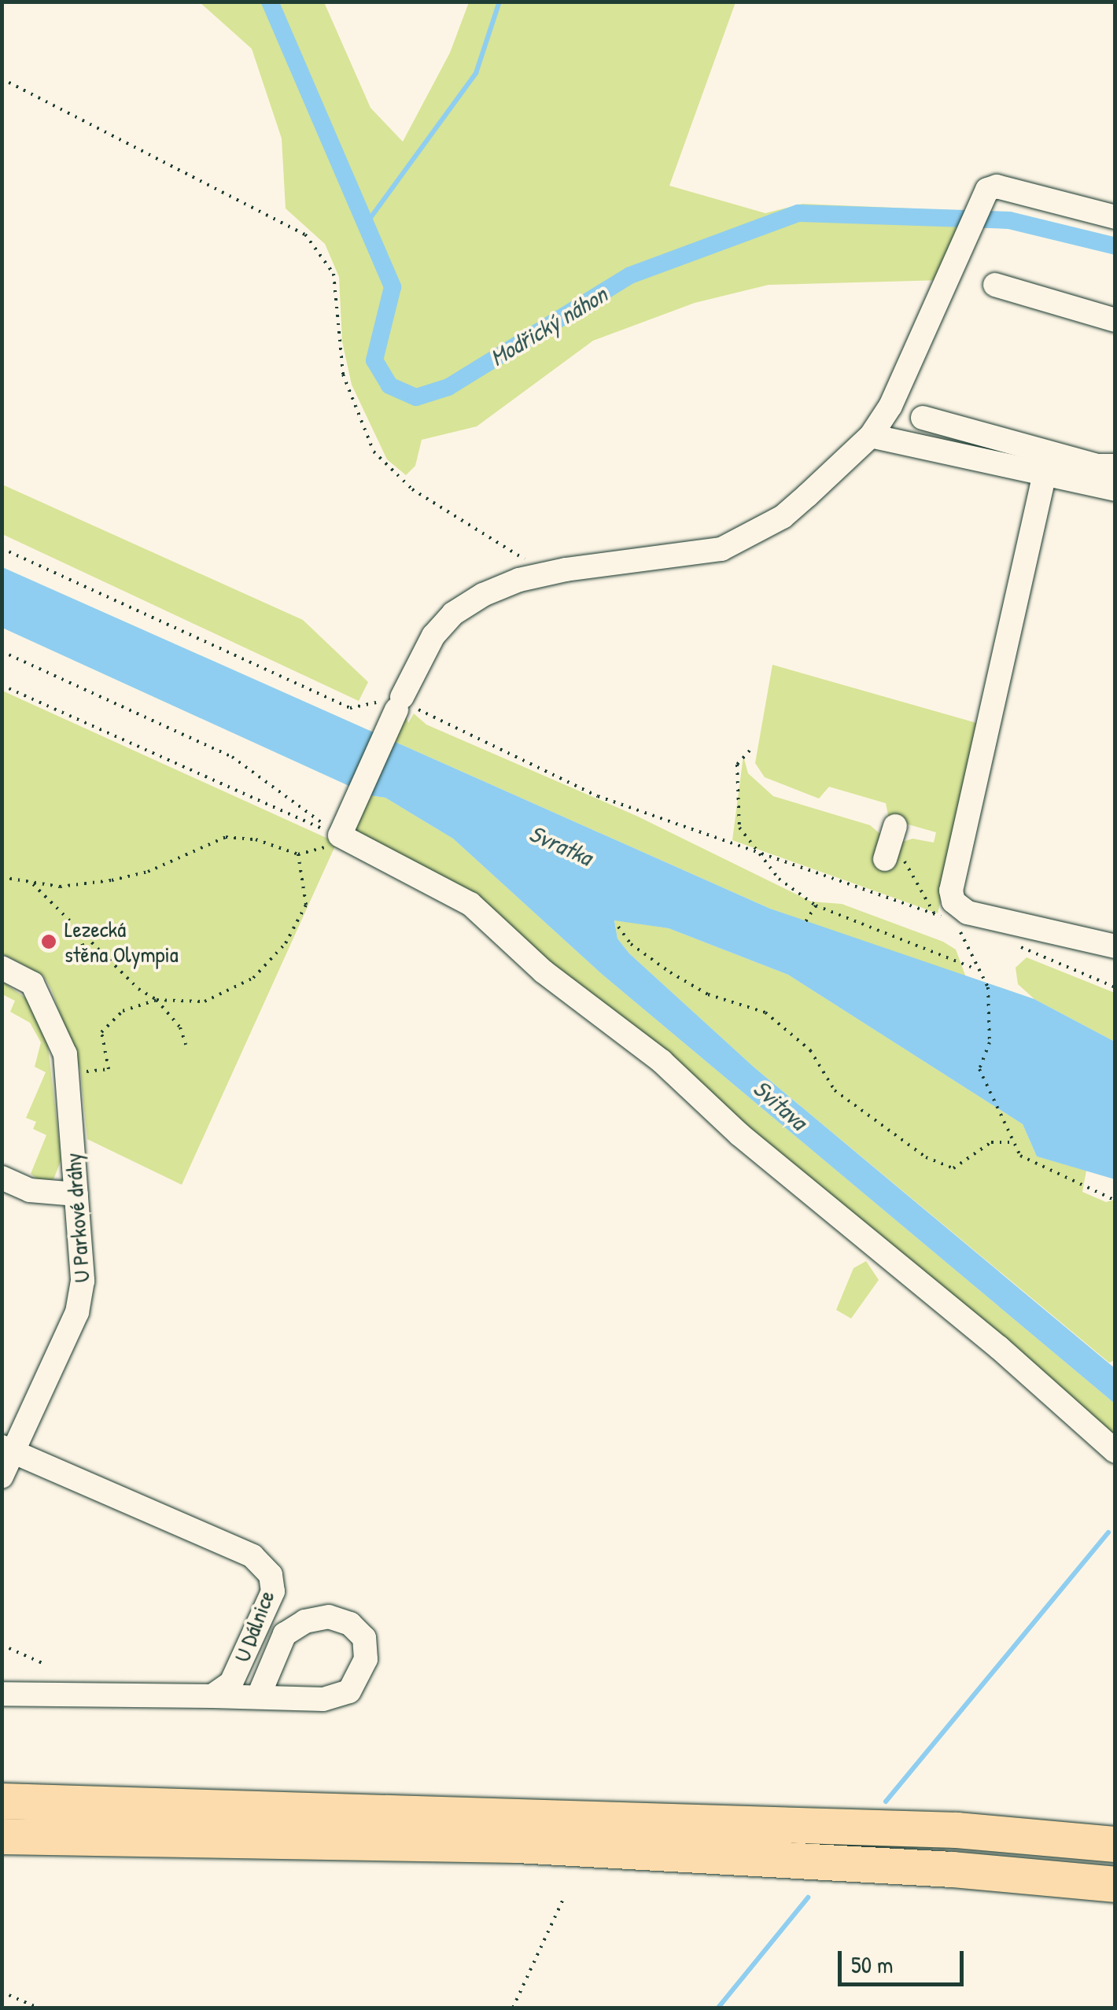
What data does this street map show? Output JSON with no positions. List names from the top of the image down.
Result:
{
  "streets": {
    "street": ["U Parkové dráhy", "U Dálnice"]
  },
  "crossings": [
    ["U Parkové dráhy", "U Dálnice"]
  ],
  "water": ["Modřický náhon", "Svratka", "Svitava"],
  "places": ["Lezecká stěna Olympia"],
  "scale_bar": "50 m"
}
